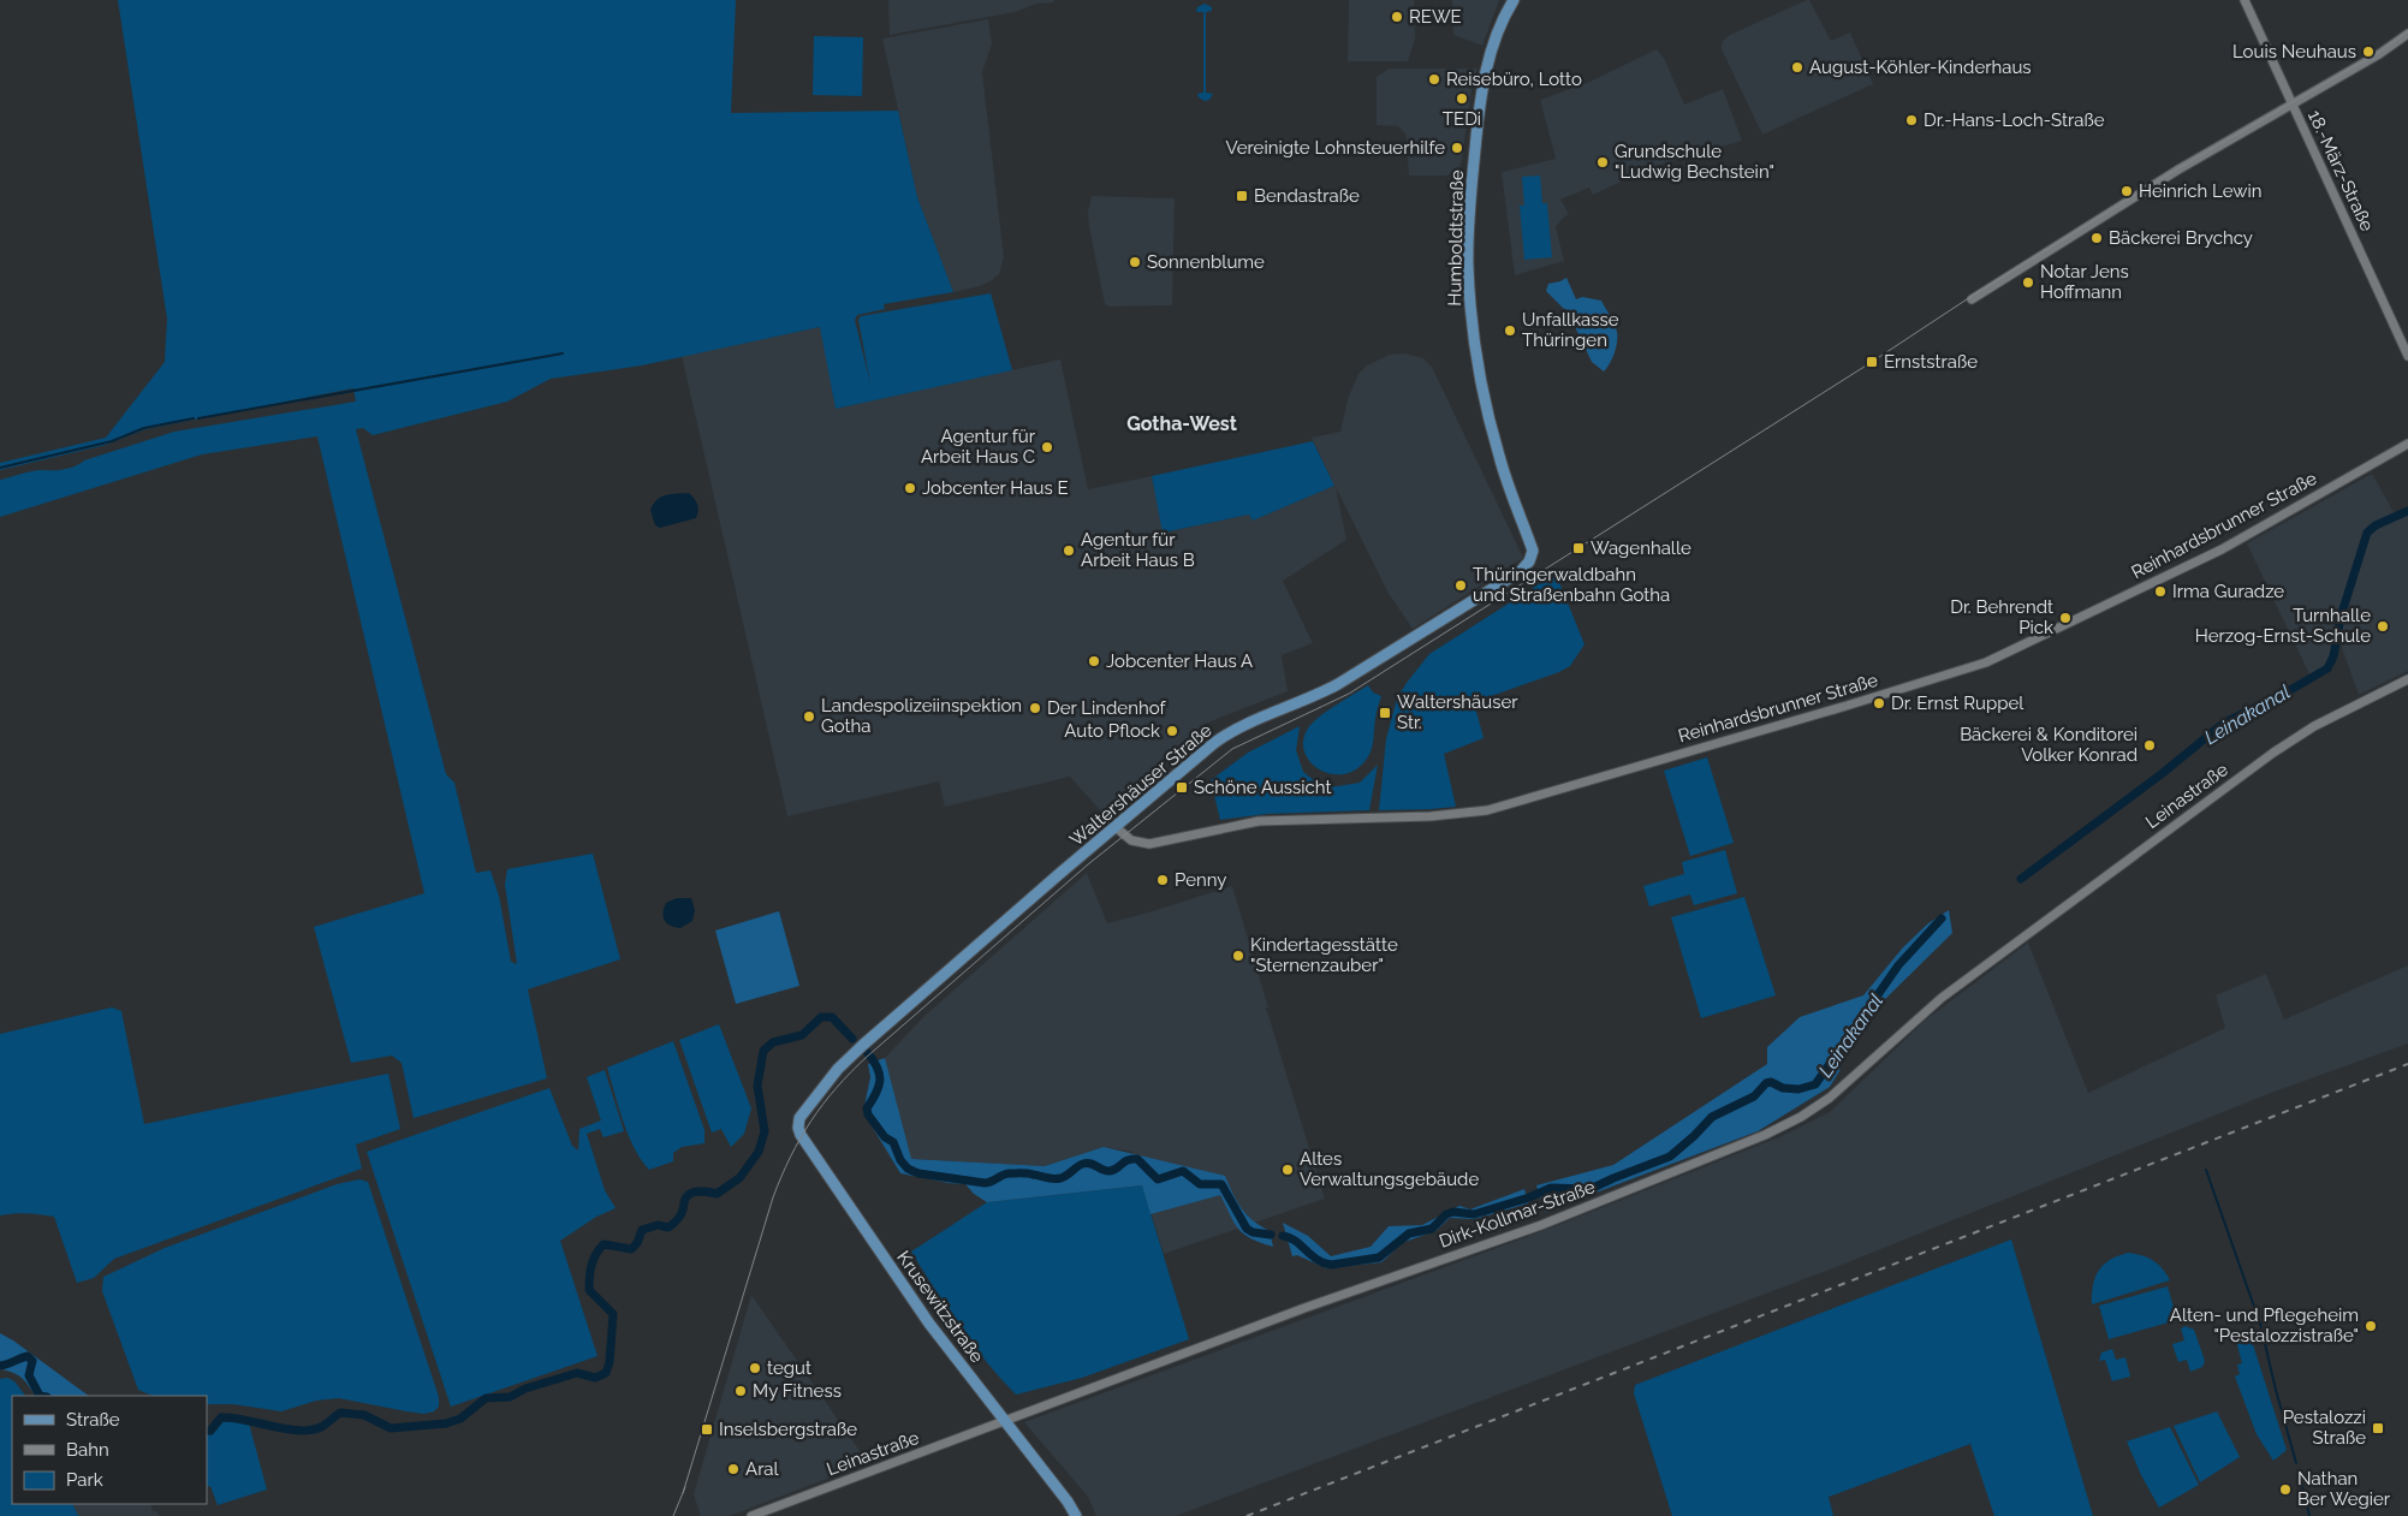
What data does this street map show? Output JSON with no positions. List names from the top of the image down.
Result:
{
  "streets": {
    "main road": ["Humboldtstraße", "Waltershäuser Straße", "Krusewitzstraße"],
    "street": [
      "18.-März-Straße",
      "Reinhardsbrunner Straße",
      "Leinastraße",
      "Dirk-Kollmar-Straße"
    ]
  },
  "crossings": [
    ["Humboldtstraße", "Waltershäuser Straße"],
    ["Reinhardsbrunner Straße", "Waltershäuser Straße"],
    ["Waltershäuser Straße", "Krusewitzstraße"],
    ["Leinastraße", "Dirk-Kollmar-Straße"],
    ["Leinastraße", "Krusewitzstraße"],
    ["Dirk-Kollmar-Straße", "Krusewitzstraße"]
  ],
  "districts": ["Gotha-West"],
  "water": ["Leinakanal"],
  "places": {
    "other": [
      "REWE",
      "Louis Neuhaus",
      "August-Köhler-Kinderhaus",
      "Reisebüro, Lotto",
      "TEDi",
      "Dr.-Hans-Loch-Straße",
      "Vereinigte Lohnsteuerhilfe",
      "Grundschule \"Ludwig Bechstein\"",
      "Heinrich Lewin",
      "Bäckerei Brychcy",
      "Sonnenblume",
      "Notar Jens Hoffmann",
      "Unfallkasse Thüringen",
      "Agentur für Arbeit Haus C",
      "Jobcenter Haus E",
      "Agentur für Arbeit Haus B",
      "Thüringerwaldbahn und Straßenbahn Gotha",
      "Irma Guradze",
      "Dr. Behrendt Pick",
      "Turnhalle Herzog-Ernst-Schule",
      "Jobcenter Haus A",
      "Dr. Ernst Ruppel",
      "Der Lindenhof",
      "Landespolizeiinspektion Gotha",
      "Auto Pflock",
      "Bäckerei & Konditorei Volker Konrad",
      "Penny",
      "Kindertagesstätte \"Sternenzauber\"",
      "Altes Verwaltungsgebäude",
      "Alten- und Pflegeheim \"Pestalozzistraße\"",
      "tegut",
      "My Fitness",
      "Aral",
      "Nathan Ber Wegier"
    ],
    "transit": [
      "Bendastraße",
      "Ernststraße",
      "Wagenhalle",
      "Waltershäuser Str.",
      "Schöne Aussicht",
      "Pestalozzi Straße",
      "Inselsbergstraße"
    ]
  },
  "legend": ["Straße", "Bahn", "Park"]
}
